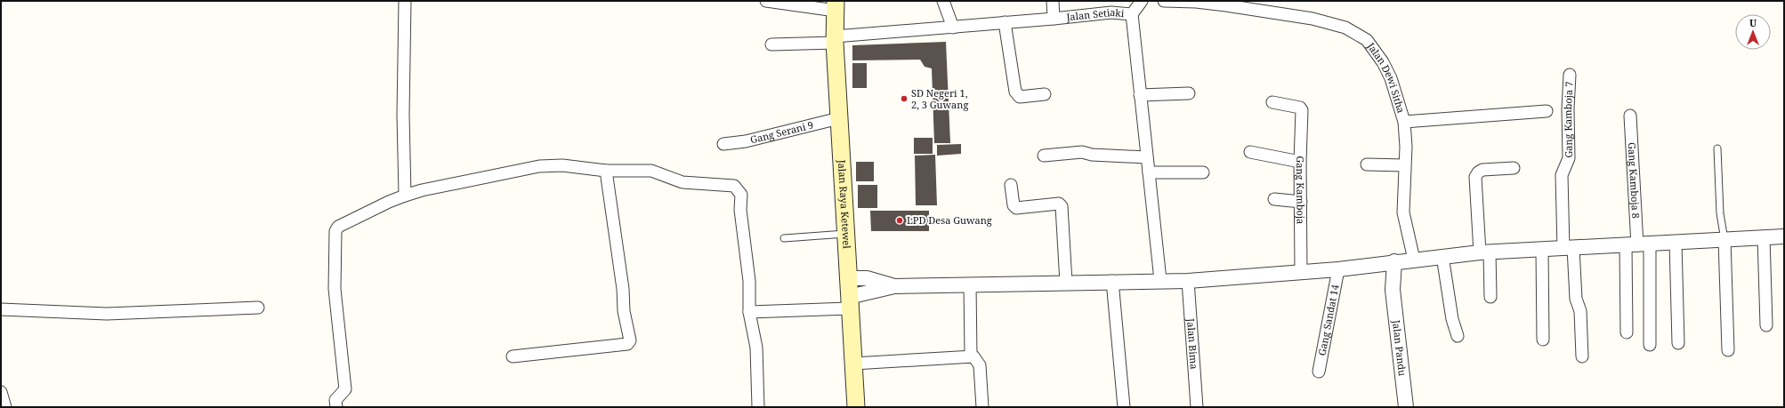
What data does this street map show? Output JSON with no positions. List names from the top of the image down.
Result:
{
  "streets": {
    "main road": ["Jalan Raya Ketewel"],
    "street": [
      "Jalan Setiaki",
      "Jalan Dewi Sitha",
      "Gang Kamboja 7",
      "Gang Serani 9",
      "Gang Kamboja 8",
      "Gang Kamboja",
      "Gang Sandat 14",
      "Jalan Bima",
      "Jalan Pandu"
    ]
  },
  "crossings": [
    ["Jalan Setiaki", "Jalan Raya Ketewel"],
    ["Gang Serani 9", "Jalan Raya Ketewel"]
  ],
  "places": ["SD Negeri 1, 2, 3 Guwang", "LPD Desa Guwang"],
  "north": "top"
}
